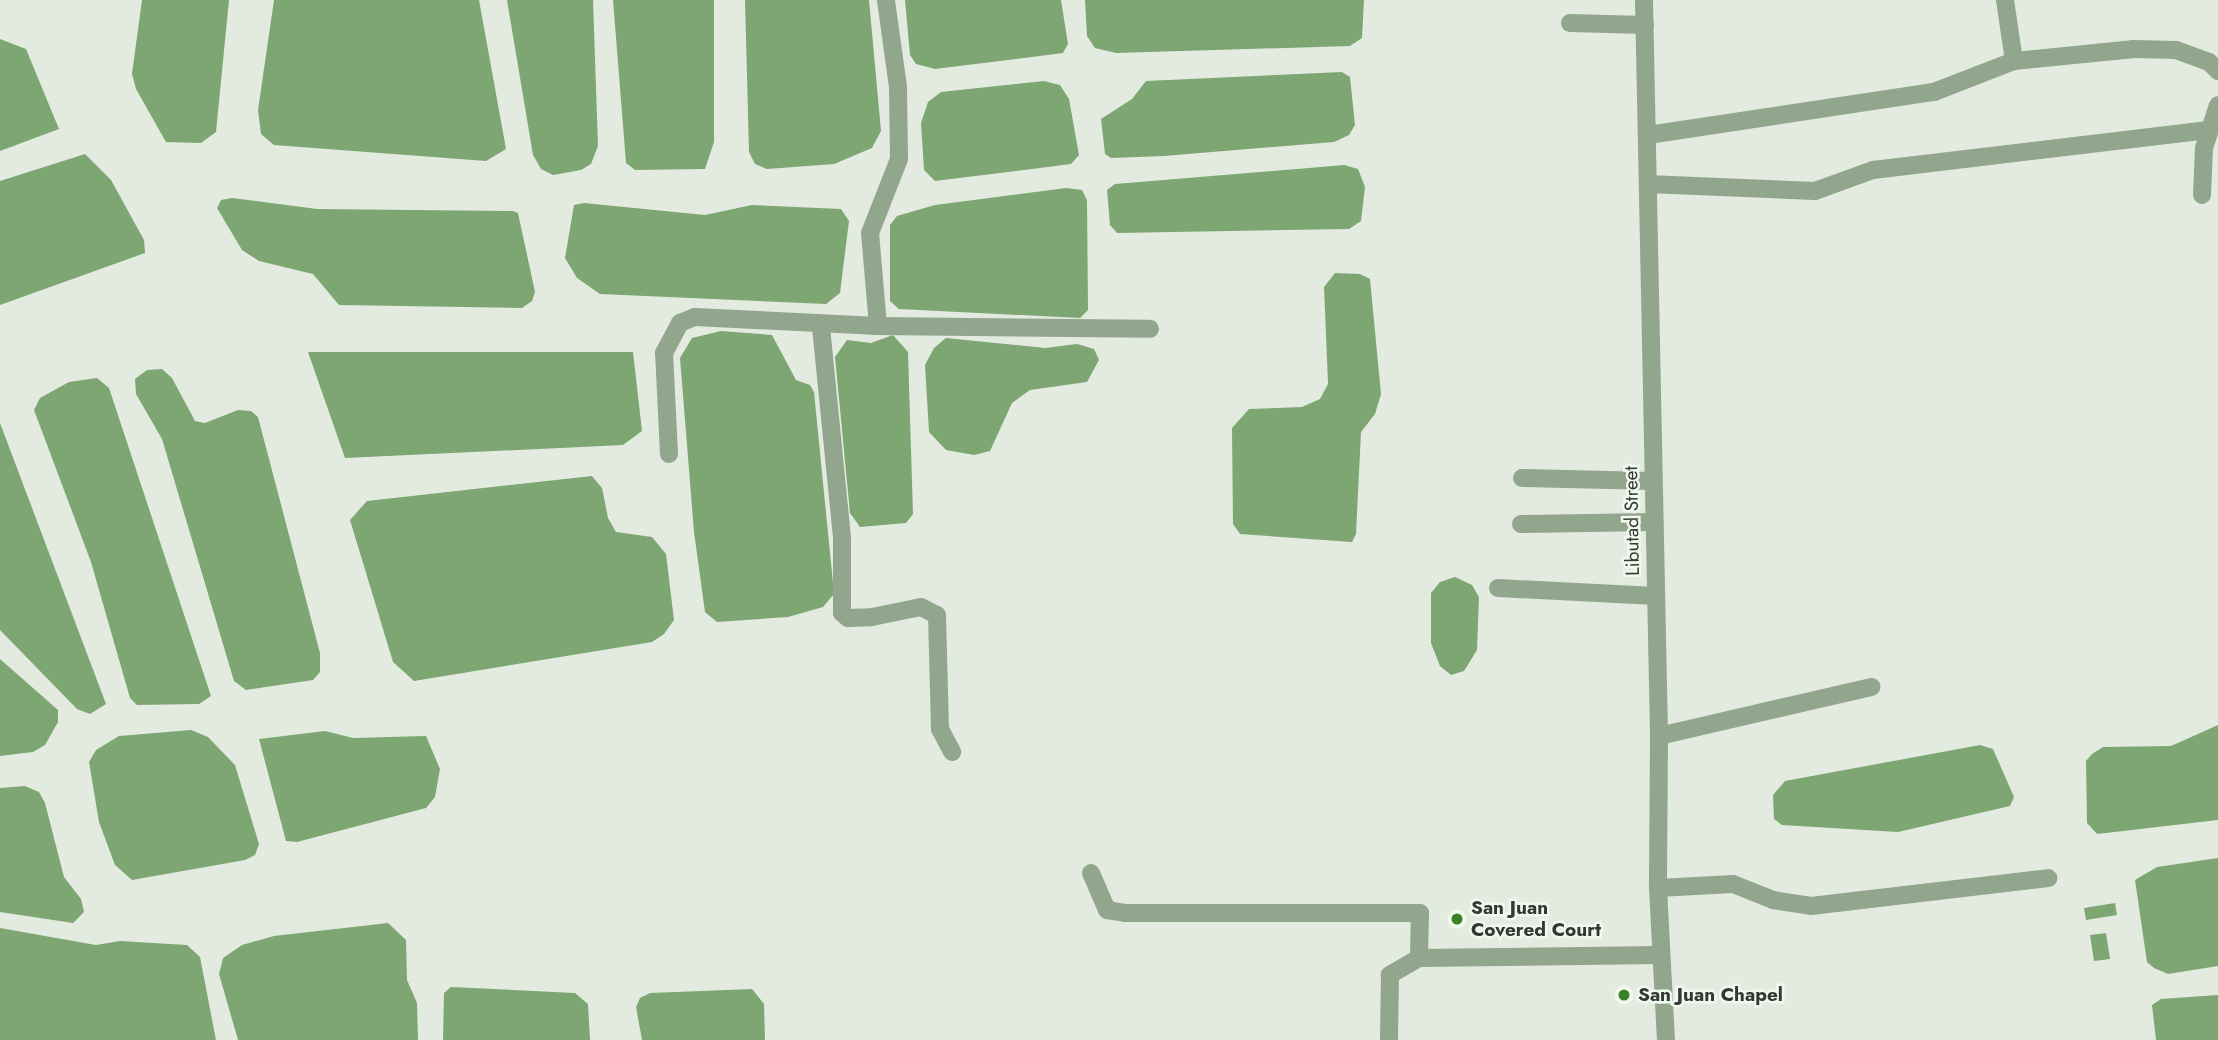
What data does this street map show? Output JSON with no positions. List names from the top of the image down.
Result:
{
  "streets": {
    "street": ["Libutad Street"]
  },
  "places": ["San Juan Covered Court", "San Juan Chapel"]
}
